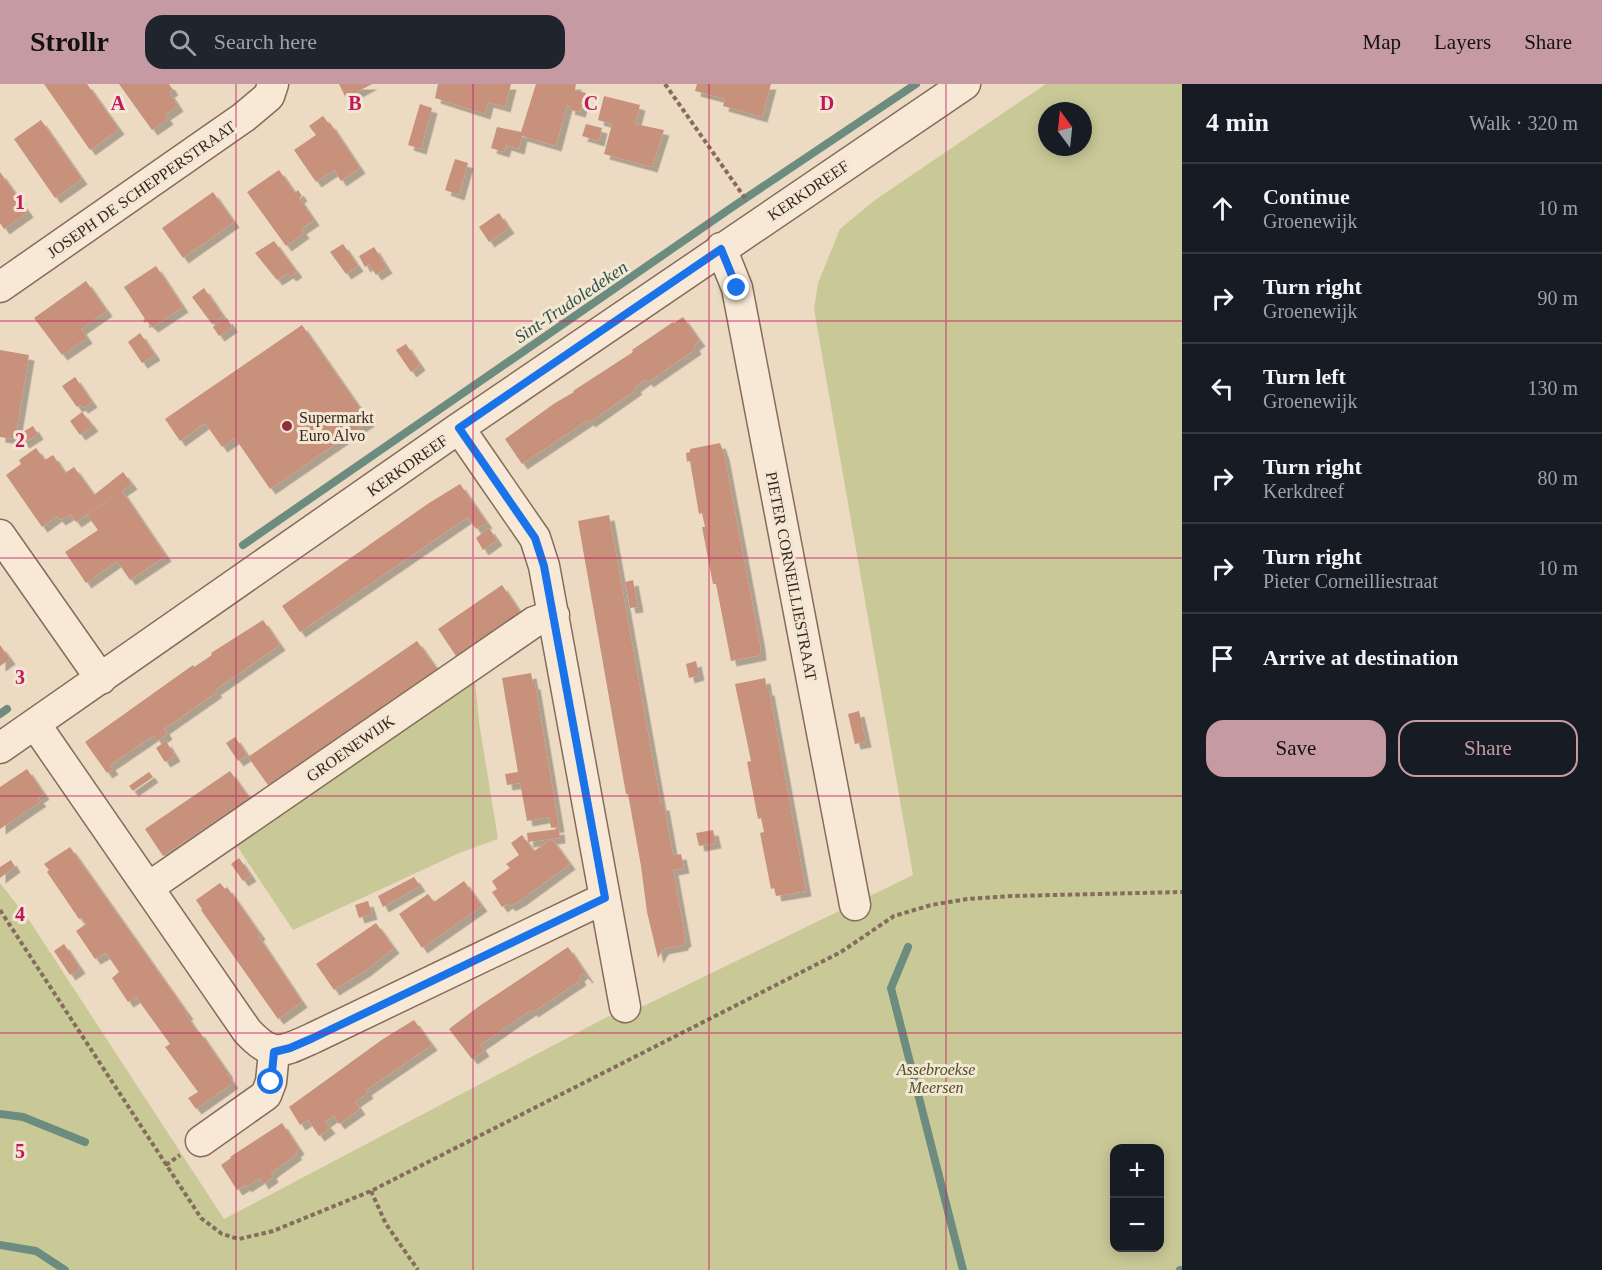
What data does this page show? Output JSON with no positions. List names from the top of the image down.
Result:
{
  "streets": {
    "street": [
      "JOSEPH DE SCHEPPERSTRAAT",
      "KERKDREEF",
      "PIETER CORNEILLIESTRAAT",
      "GROENEWIJK"
    ]
  },
  "crossings": [
    ["KERKDREEF", "PIETER CORNEILLIESTRAAT"]
  ],
  "water": ["Sint-Trudoledeken"],
  "parks": ["Assebroekse Meersen"],
  "places": ["Supermarkt Euro Alvo"],
  "north": "top",
  "page": {
    "header": "Strollr",
    "search": "Search here",
    "nav": ["Map", "Layers", "Share"],
    "heading": ["4 min", "Walk · 320 m"],
    "list": [
      ["Continue", "Groenewijk", "10 m"],
      ["Turn right", "Groenewijk", "90 m"],
      ["Turn left", "Groenewijk", "130 m"],
      ["Turn right", "Kerkdreef", "80 m"],
      ["Turn right", "Pieter Corneilliestraat", "10 m"],
      "Arrive at destination"
    ],
    "buttons": ["Save", "Share"],
    "map_buttons": ["+", "−"]
  },
  "grid": {
    "columns": [
      "A",
      "B",
      "C",
      "D"
    ],
    "rows": [
      "1",
      "2",
      "3",
      "4",
      "5"
    ]
  }
}
